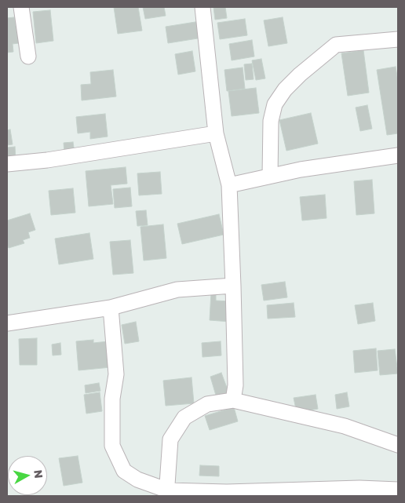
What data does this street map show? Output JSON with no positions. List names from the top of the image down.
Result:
{
  "north": "right"
}
